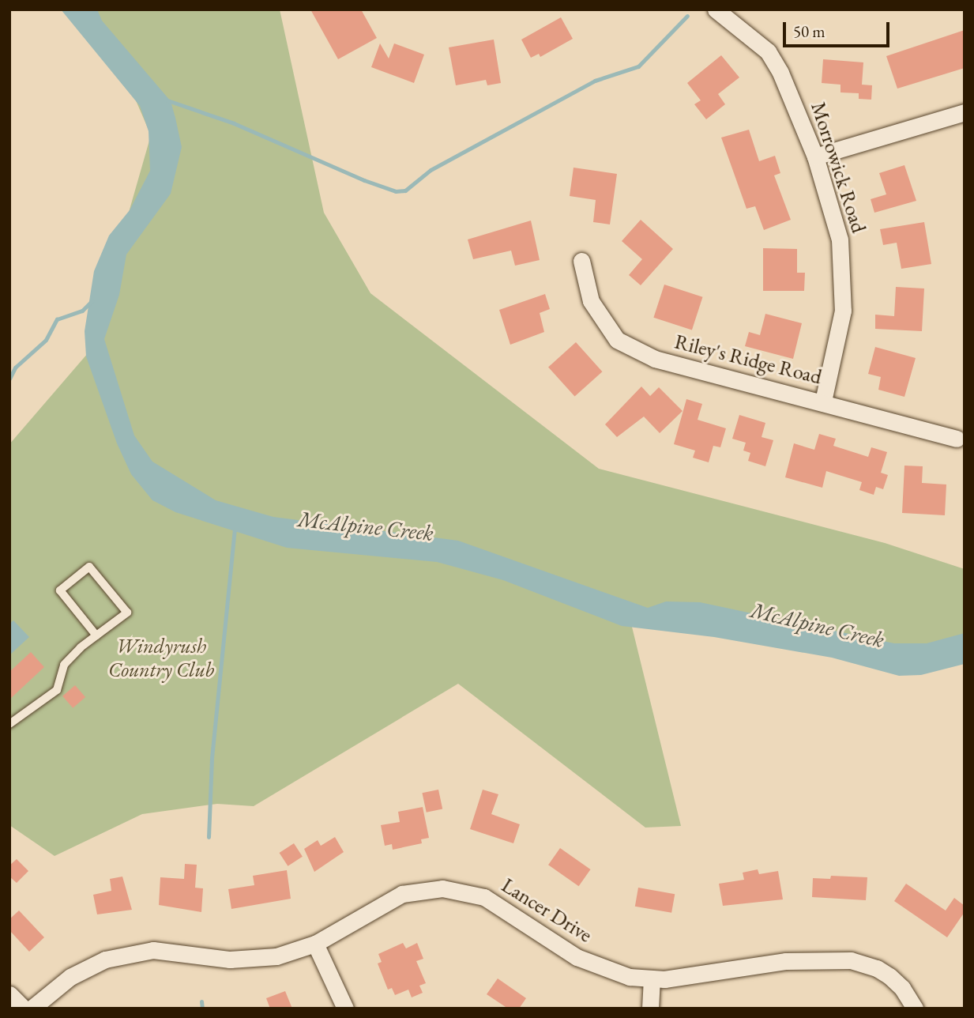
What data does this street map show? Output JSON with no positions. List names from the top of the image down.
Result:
{
  "streets": {
    "street": ["Morrowick Road", "Riley's Ridge Road", "Lancer Drive"]
  },
  "crossings": [
    ["Morrowick Road", "Riley's Ridge Road"]
  ],
  "water": ["McAlpine Creek"],
  "parks": ["Windyrush Country Club"],
  "scale_bar": "50 m"
}
